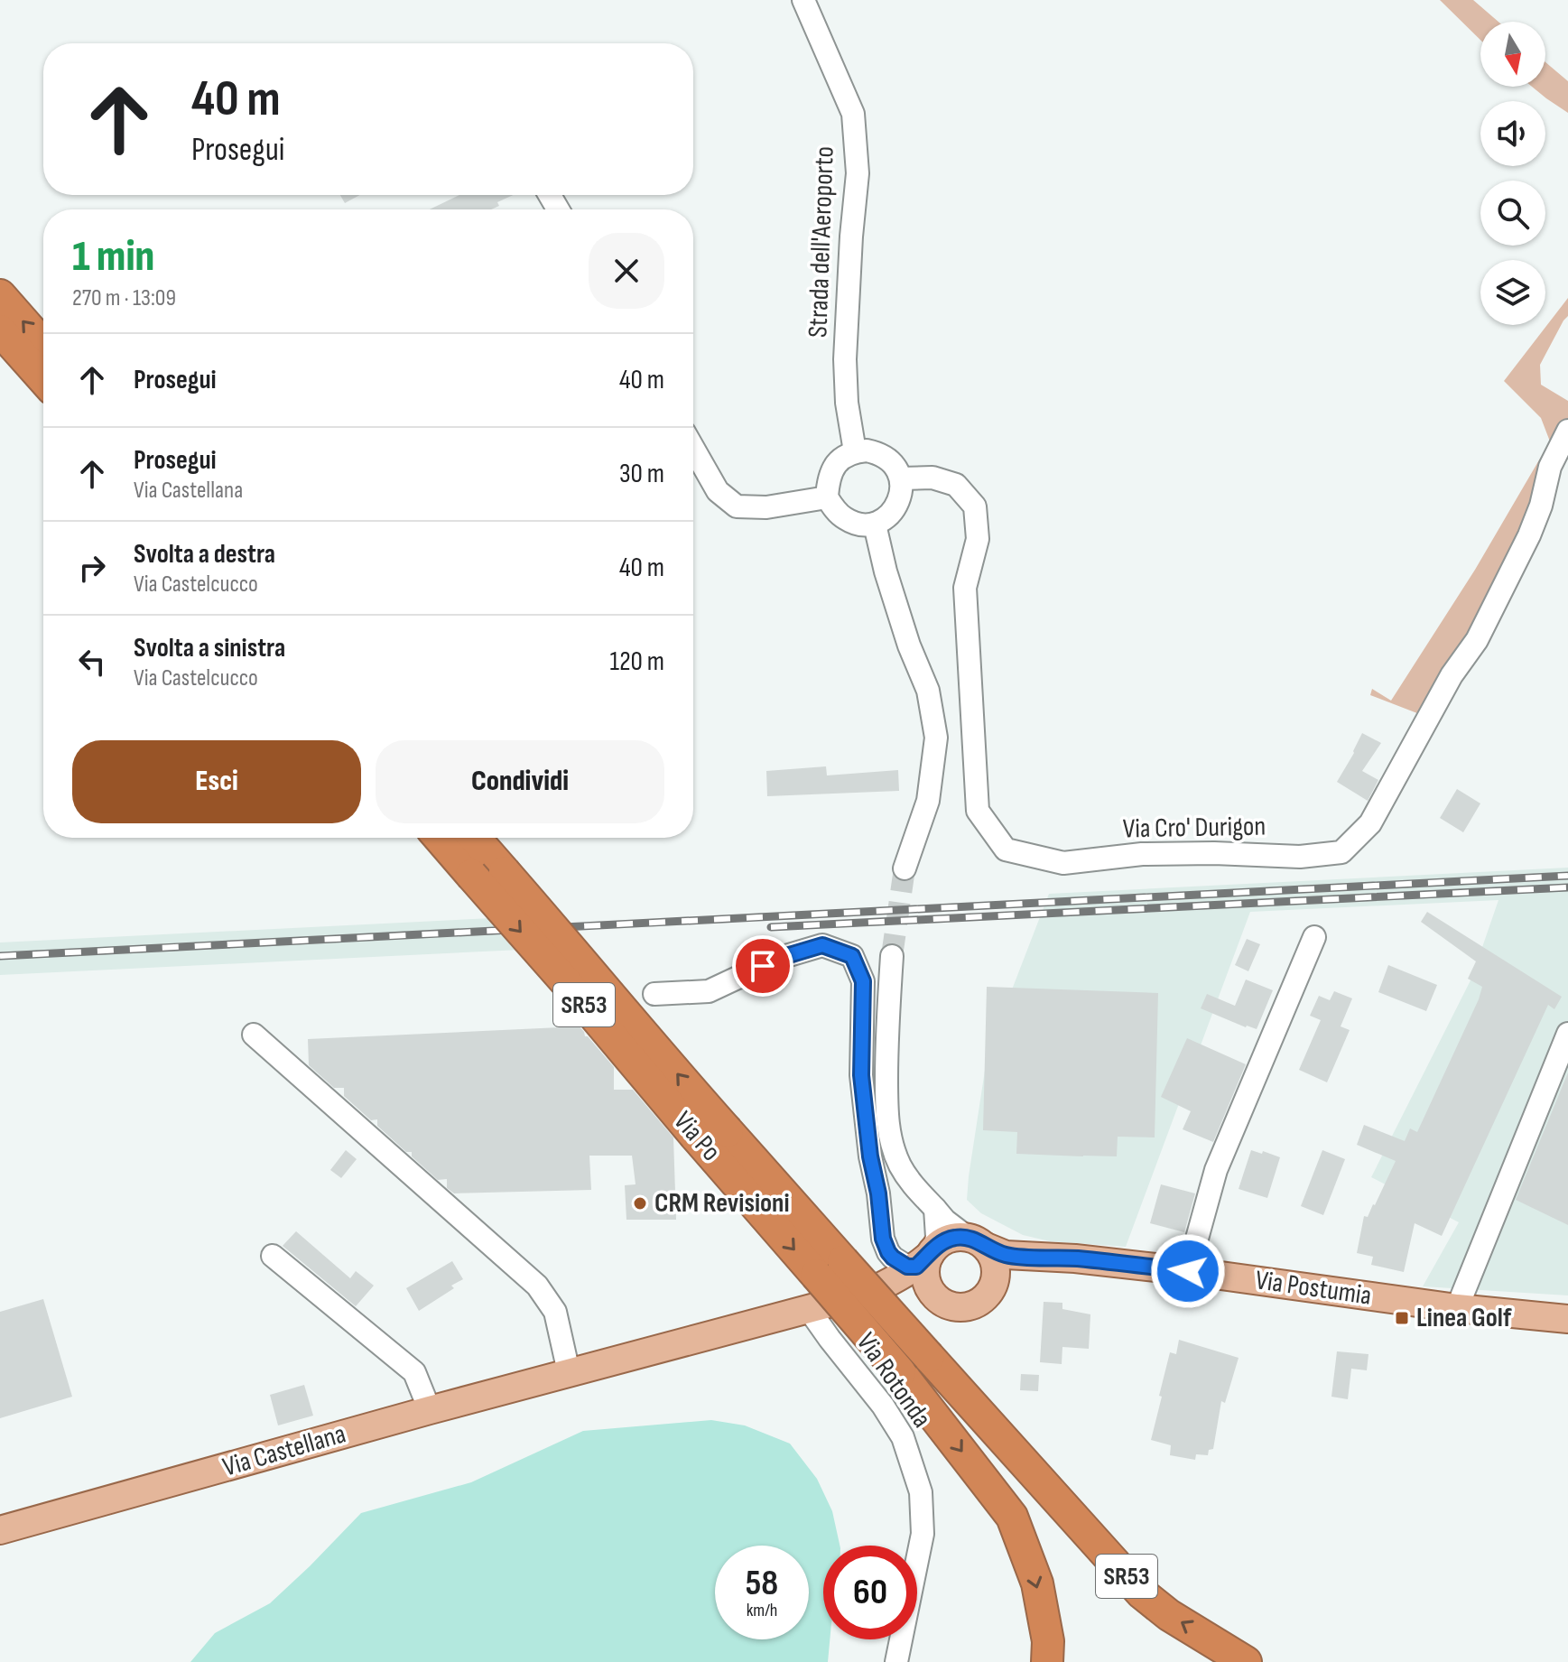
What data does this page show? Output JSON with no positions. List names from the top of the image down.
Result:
{
  "streets": {
    "highway": ["SR53", "Via Po"],
    "main road": ["Via Postumia", "Via Castellana"],
    "street": ["Strada dell'Aeroporto", "Via Cro' Durigon", "Via Rotonda"]
  },
  "crossings": [
    ["Strada dell'Aeroporto", "Via Cro' Durigon"],
    ["Via Rotonda", "Via Castellana"]
  ],
  "places": {
    "other": ["CRM Revisioni"],
    "transit": ["Linea Golf"]
  },
  "north": "bottom",
  "page": {
    "turn": ["40 m", "Prosegui"],
    "heading": ["1 min", "270 m · 13:09"],
    "list": [
      {
        "name": "Prosegui",
        "value": "40 m"
      },
      {
        "name": "Prosegui",
        "note": "Via Castellana",
        "value": "30 m"
      },
      {
        "name": "Svolta a destra",
        "note": "Via Castelcucco",
        "value": "40 m"
      },
      {
        "name": "Svolta a sinistra",
        "note": "Via Castelcucco",
        "value": "120 m"
      }
    ],
    "buttons": ["Esci", "Condividi"],
    "speed": "58 km/h",
    "limit": "60"
  }
}
